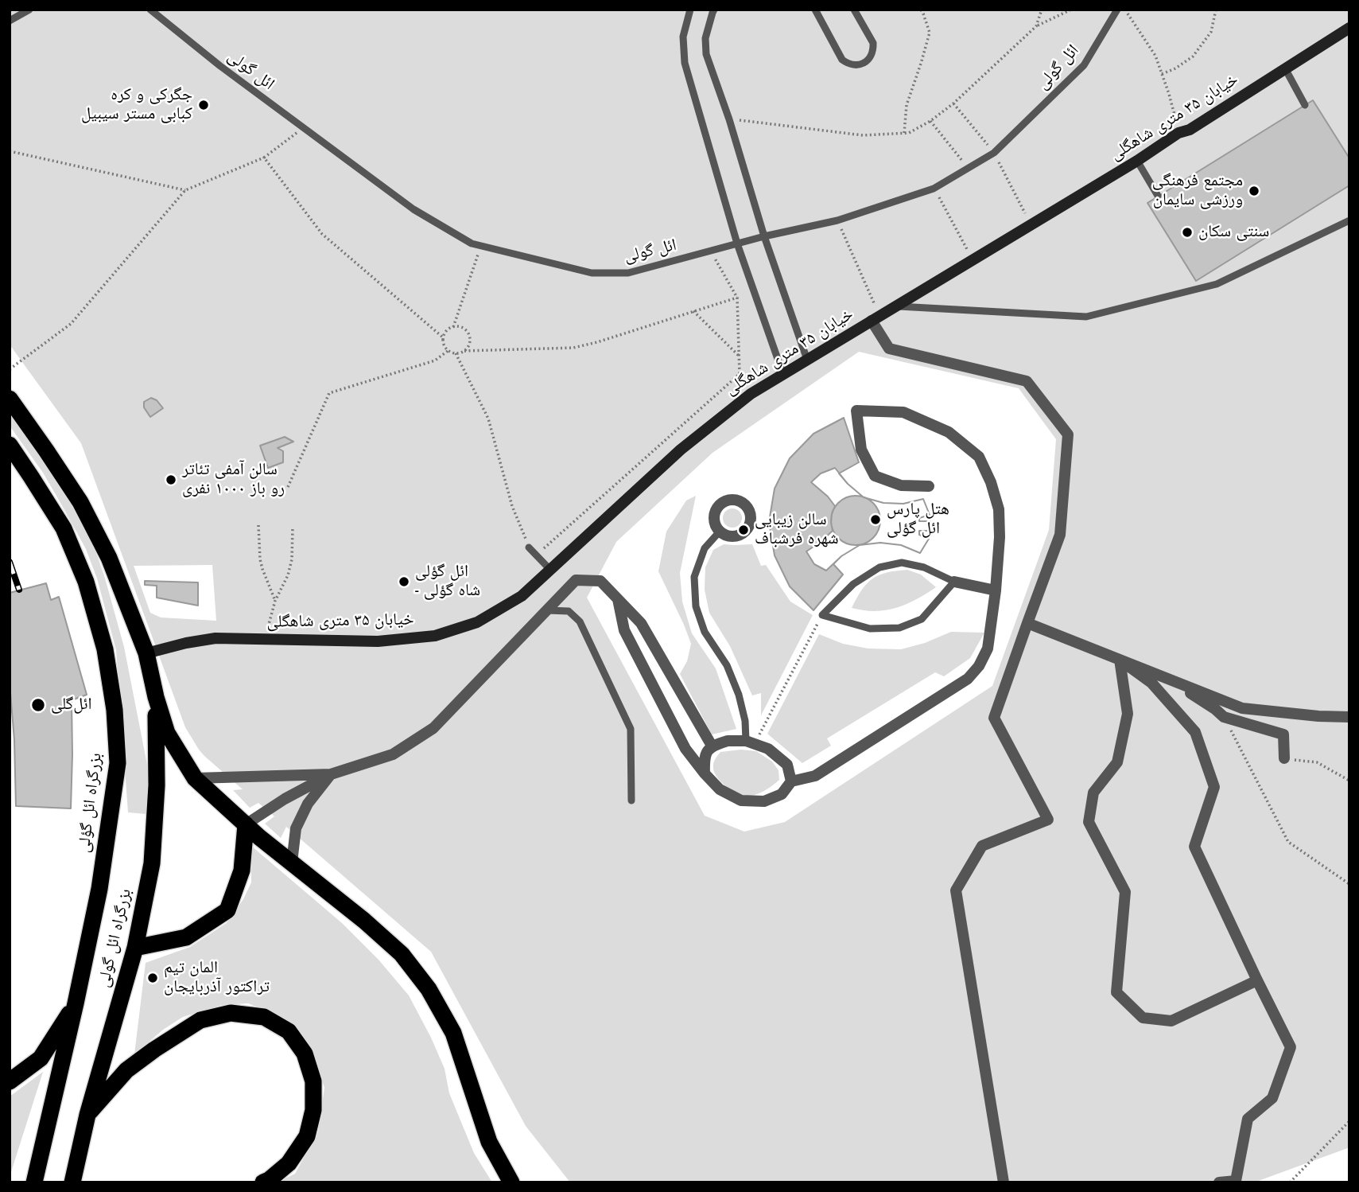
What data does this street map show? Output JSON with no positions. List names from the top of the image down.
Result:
{
  "streets": {
    "highway": ["بزرگراه ائل گؤلی", "بزرگراه ائل گولی"],
    "street": ["خیابان ۳۵ متری شاهگلی"],
    "lane": ["ائل گولی"]
  },
  "places": [
    "جگرکی و کره کبابی مستر سیبیل",
    "مجتمع فرهنگی ورزشی سایمان",
    "سنتی سکان",
    "سالن آمفی تئاتر رو باز ۱۰۰۰ نفری",
    "هتل پارس ائل گؤلی",
    "سالن زیبایی شهره فرشباف",
    "ائل گؤلی - شاه گؤلی",
    "ائل‌گلی",
    "المان تیم تراکتور آذربایجان"
  ]
}
